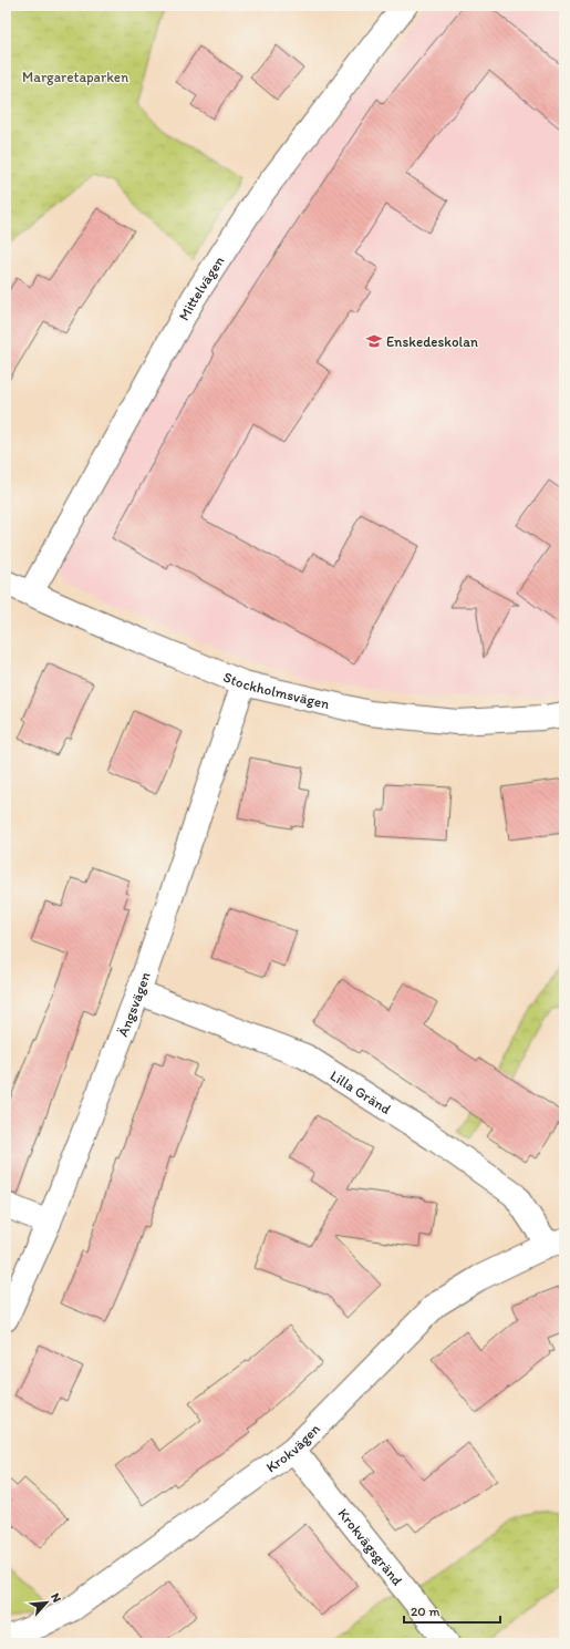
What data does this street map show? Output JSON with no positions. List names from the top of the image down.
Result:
{
  "streets": {
    "street": [
      "Mittelvägen",
      "Stockholmsvägen",
      "Ängsvägen",
      "Lilla Gränd",
      "Krokvägen",
      "Krokvägsgränd"
    ]
  },
  "crossings": [
    ["Mittelvägen", "Stockholmsvägen"],
    ["Stockholmsvägen", "Ängsvägen"],
    ["Ängsvägen", "Lilla Gränd"],
    ["Lilla Gränd", "Krokvägen"],
    ["Krokvägen", "Krokvägsgränd"]
  ],
  "parks": ["Margaretaparken"],
  "places": {
    "school or university": ["Enskedeskolan"]
  },
  "scale_bar": "20 m",
  "north": "top right"
}
